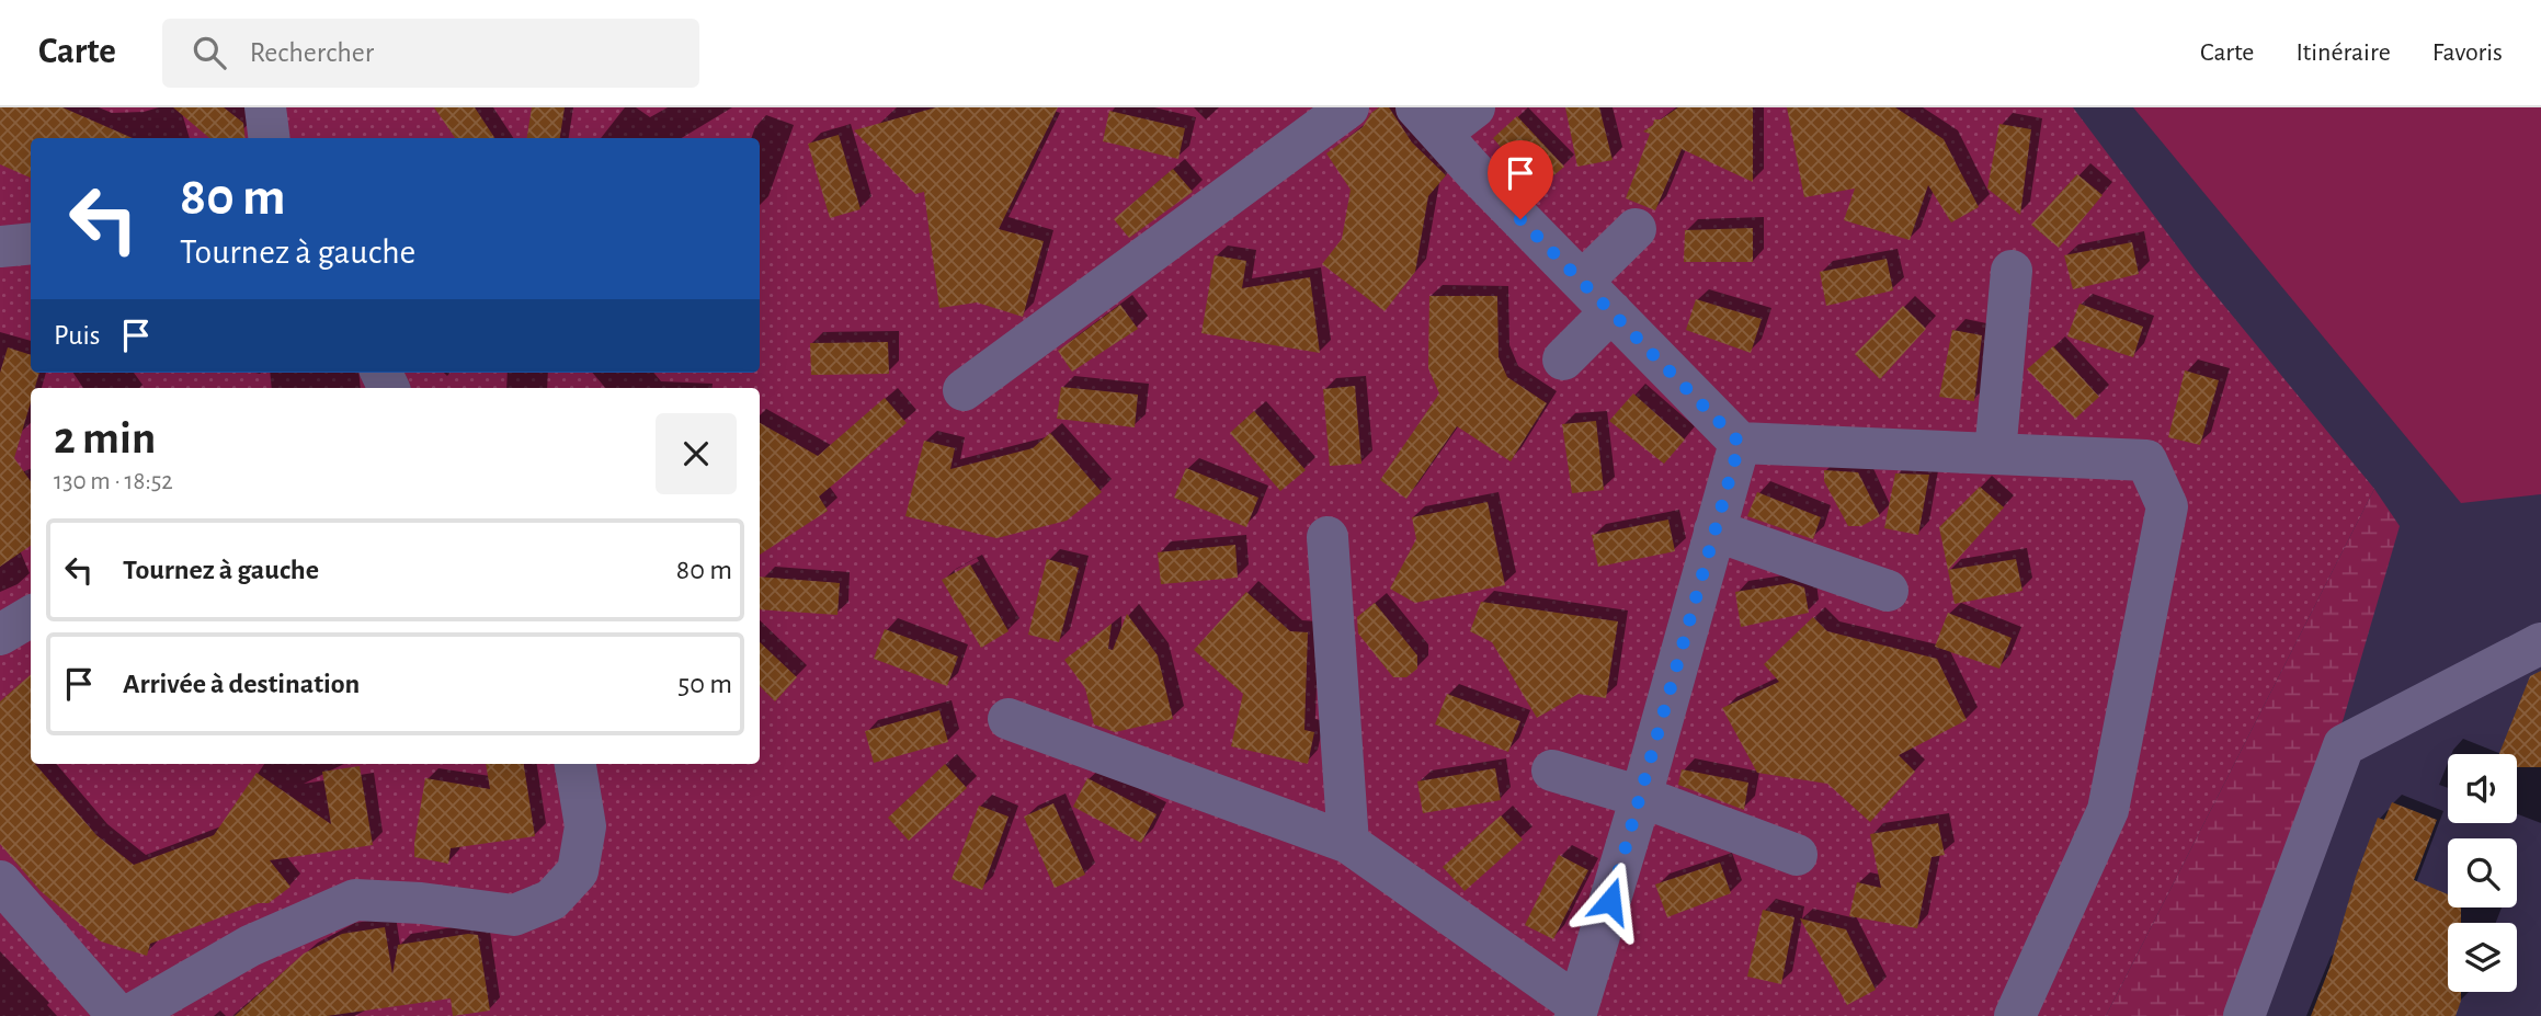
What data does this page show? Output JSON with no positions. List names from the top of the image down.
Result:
{
  "page": {
    "header": "Carte",
    "search": "Rechercher",
    "nav": ["Carte", "Itinéraire", "Favoris"],
    "turn": ["80 m", "Tournez à gauche"],
    "then": "Puis",
    "heading": ["2 min", "130 m · 18:52"],
    "list": [
      {
        "name": "Tournez à gauche",
        "value": "80 m"
      },
      {
        "name": "Arrivée à destination",
        "value": "50 m"
      }
    ]
  }
}
